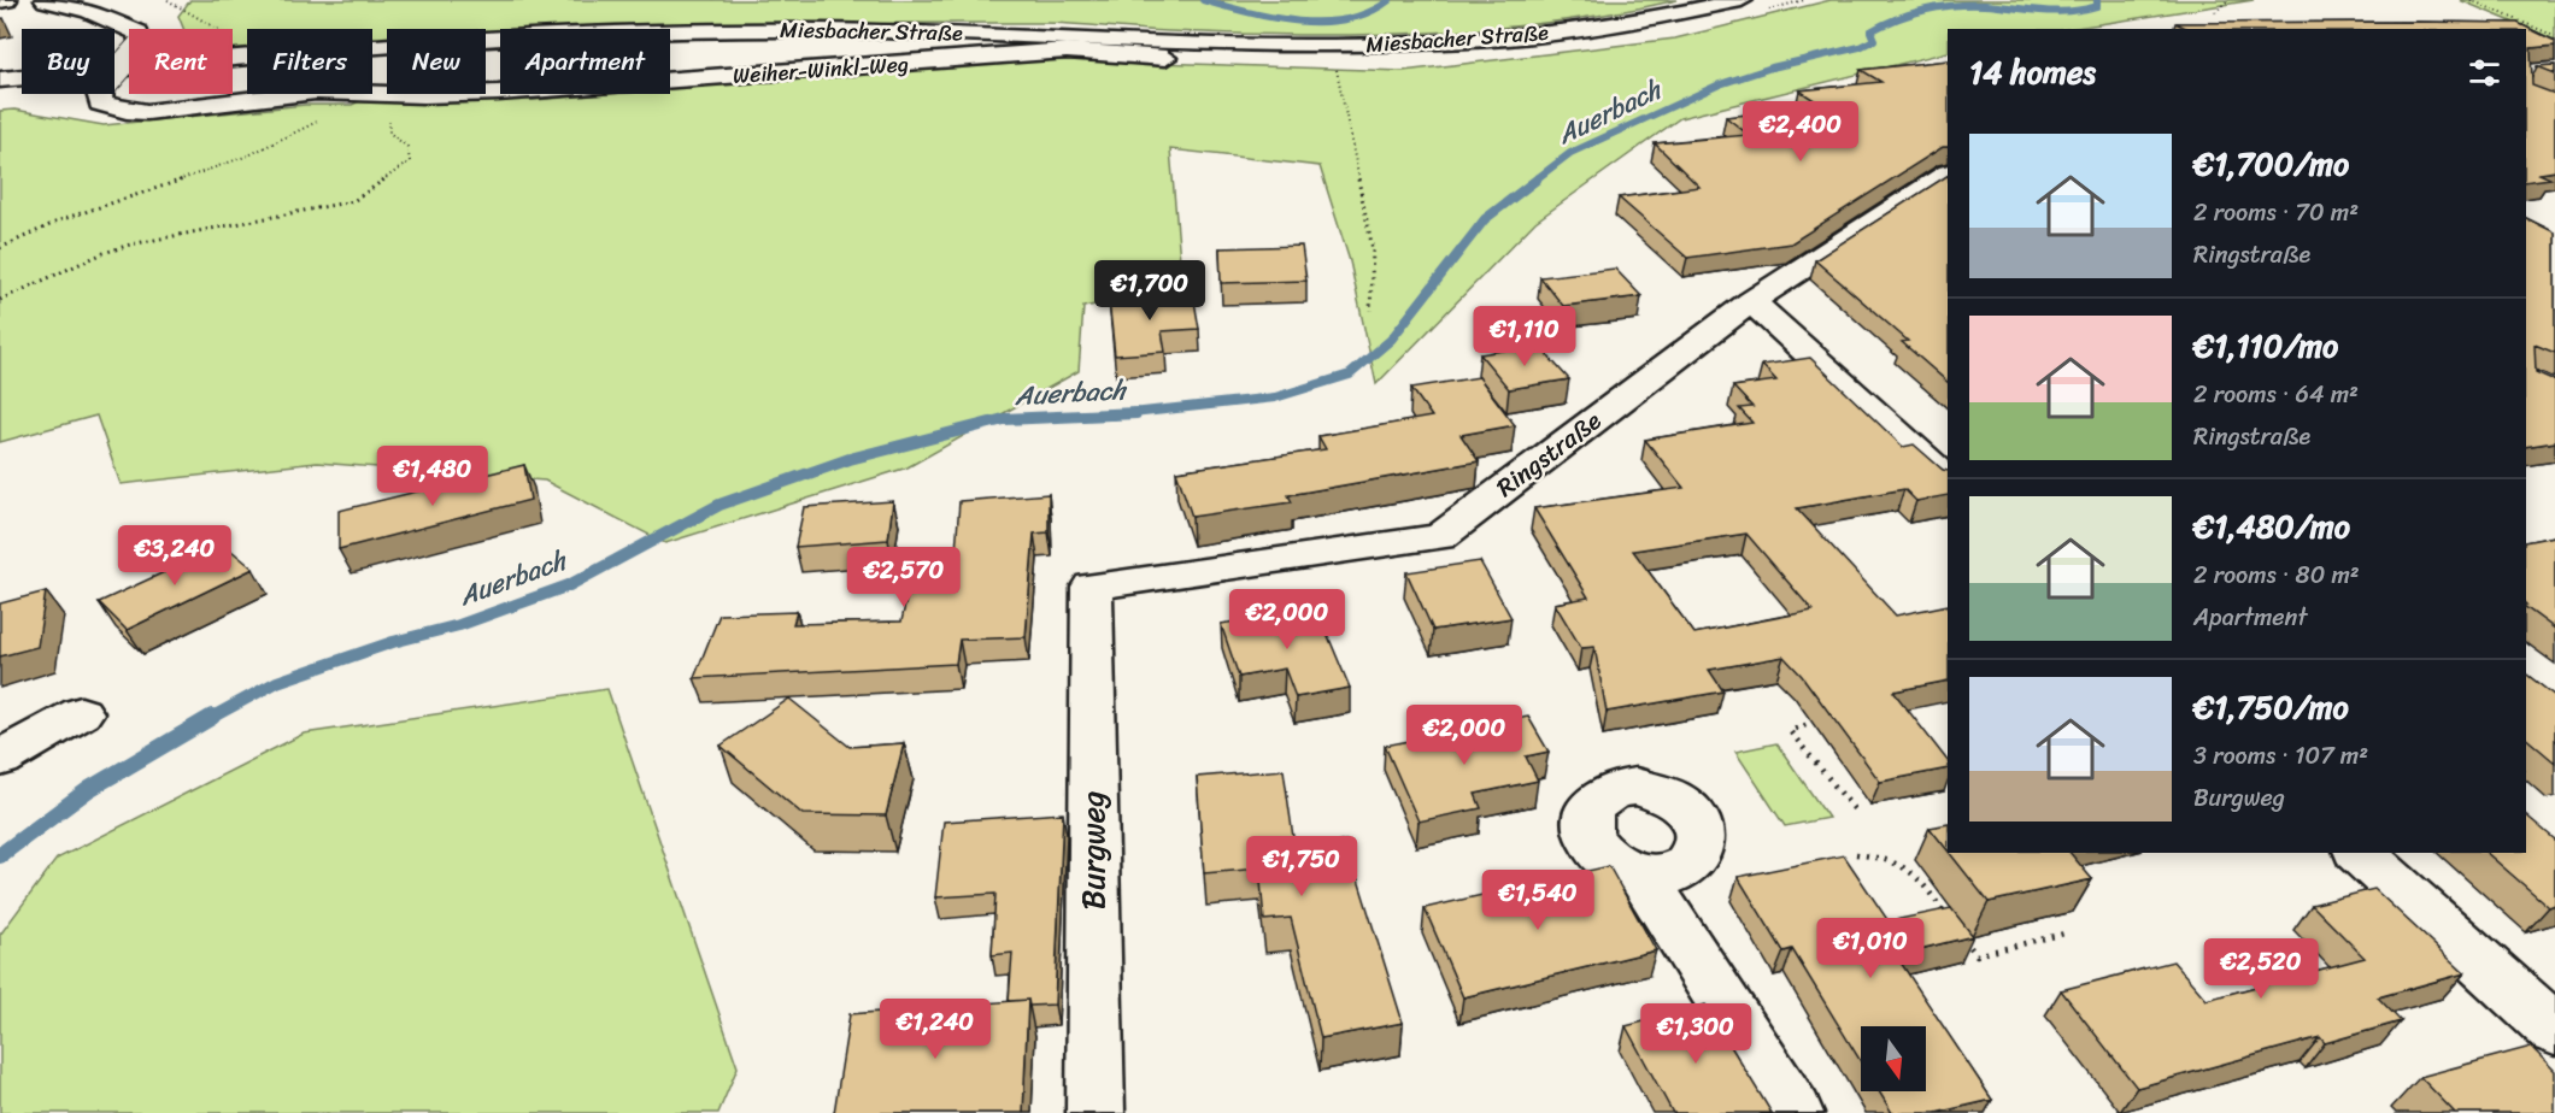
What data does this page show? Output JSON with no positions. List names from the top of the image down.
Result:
{
  "streets": {
    "street": [
      "Miesbacher Straße",
      "Weiher-Winkl-Weg",
      "Ringstraße",
      "Burgweg"
    ]
  },
  "crossings": [
    ["Ringstraße", "Burgweg"]
  ],
  "water": ["Auerbach"],
  "north": "bottom",
  "page": {
    "chip": [
      "Buy",
      "Rent",
      "Filters",
      "New",
      "Apartment"
    ],
    "heading": "14 homes",
    "price": [
      "€2,400",
      "€1,700",
      "€1,110",
      "€1,480",
      "€3,240",
      "€2,570",
      "€2,000",
      "€2,000",
      "€1,750",
      "€1,540",
      "€1,010",
      "€2,520",
      "€1,240",
      "€1,300"
    ],
    "list": [
      {
        "name": "€1,700/mo",
        "note": "2 rooms · 70 m² · Ringstraße"
      },
      {
        "name": "€1,110/mo",
        "note": "2 rooms · 64 m² · Ringstraße"
      },
      {
        "name": "€1,480/mo",
        "note": "2 rooms · 80 m² · Apartment"
      },
      {
        "name": "€1,750/mo",
        "note": "3 rooms · 107 m² · Burgweg"
      }
    ]
  }
}
